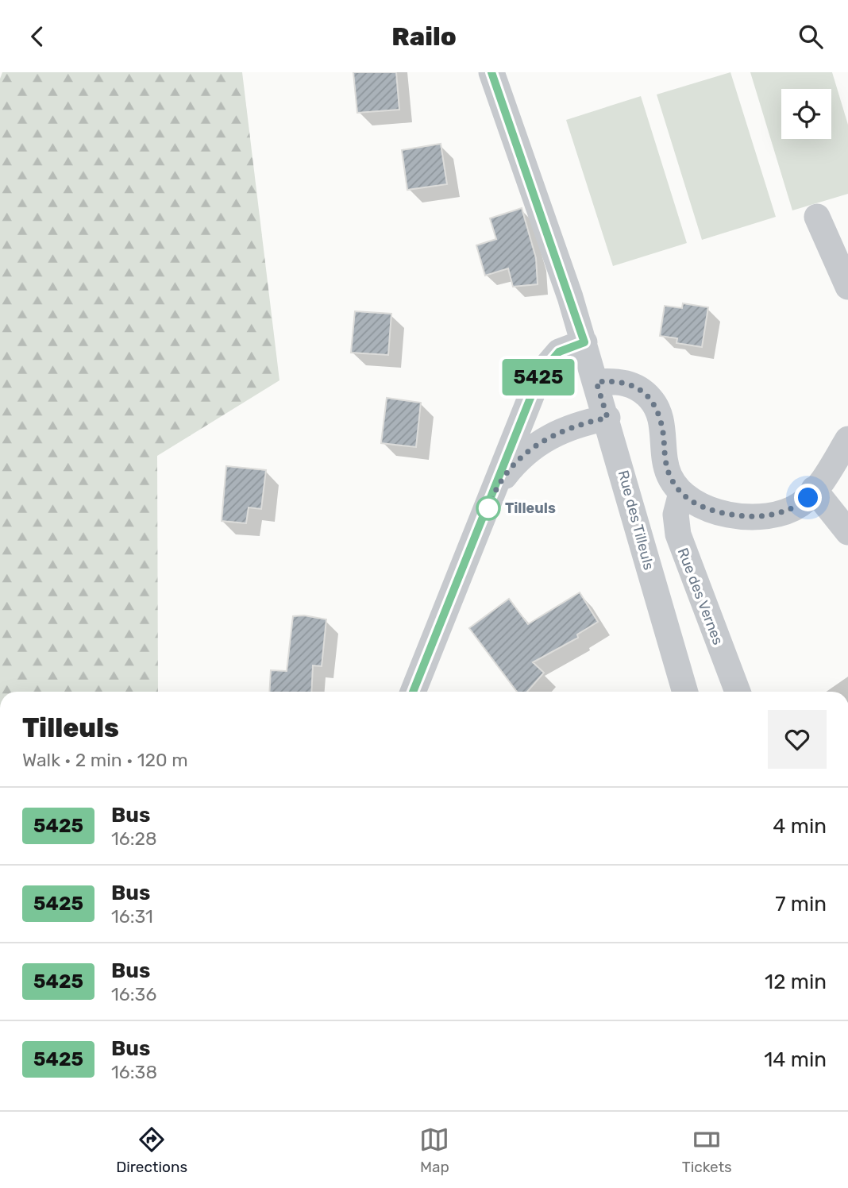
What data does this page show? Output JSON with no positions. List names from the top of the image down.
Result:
{
  "streets": {
    "street": ["Rue des Tilleuls", "Rue des Vernes"]
  },
  "places": ["Tilleuls"],
  "lines": ["bus line 5425"],
  "page": {
    "header": "Railo",
    "on_map": "5425",
    "heading": ["Tilleuls", "Walk · 2 min · 120 m"],
    "list": [
      {
        "mark": "5425",
        "name": "Bus",
        "note": "16:28",
        "value": "4 min"
      },
      {
        "mark": "5425",
        "name": "Bus",
        "note": "16:31",
        "value": "7 min"
      },
      {
        "mark": "5425",
        "name": "Bus",
        "note": "16:36",
        "value": "12 min"
      },
      {
        "mark": "5425",
        "name": "Bus",
        "note": "16:38",
        "value": "14 min"
      }
    ],
    "tabs": ["Directions", "Map", "Tickets"]
  }
}
